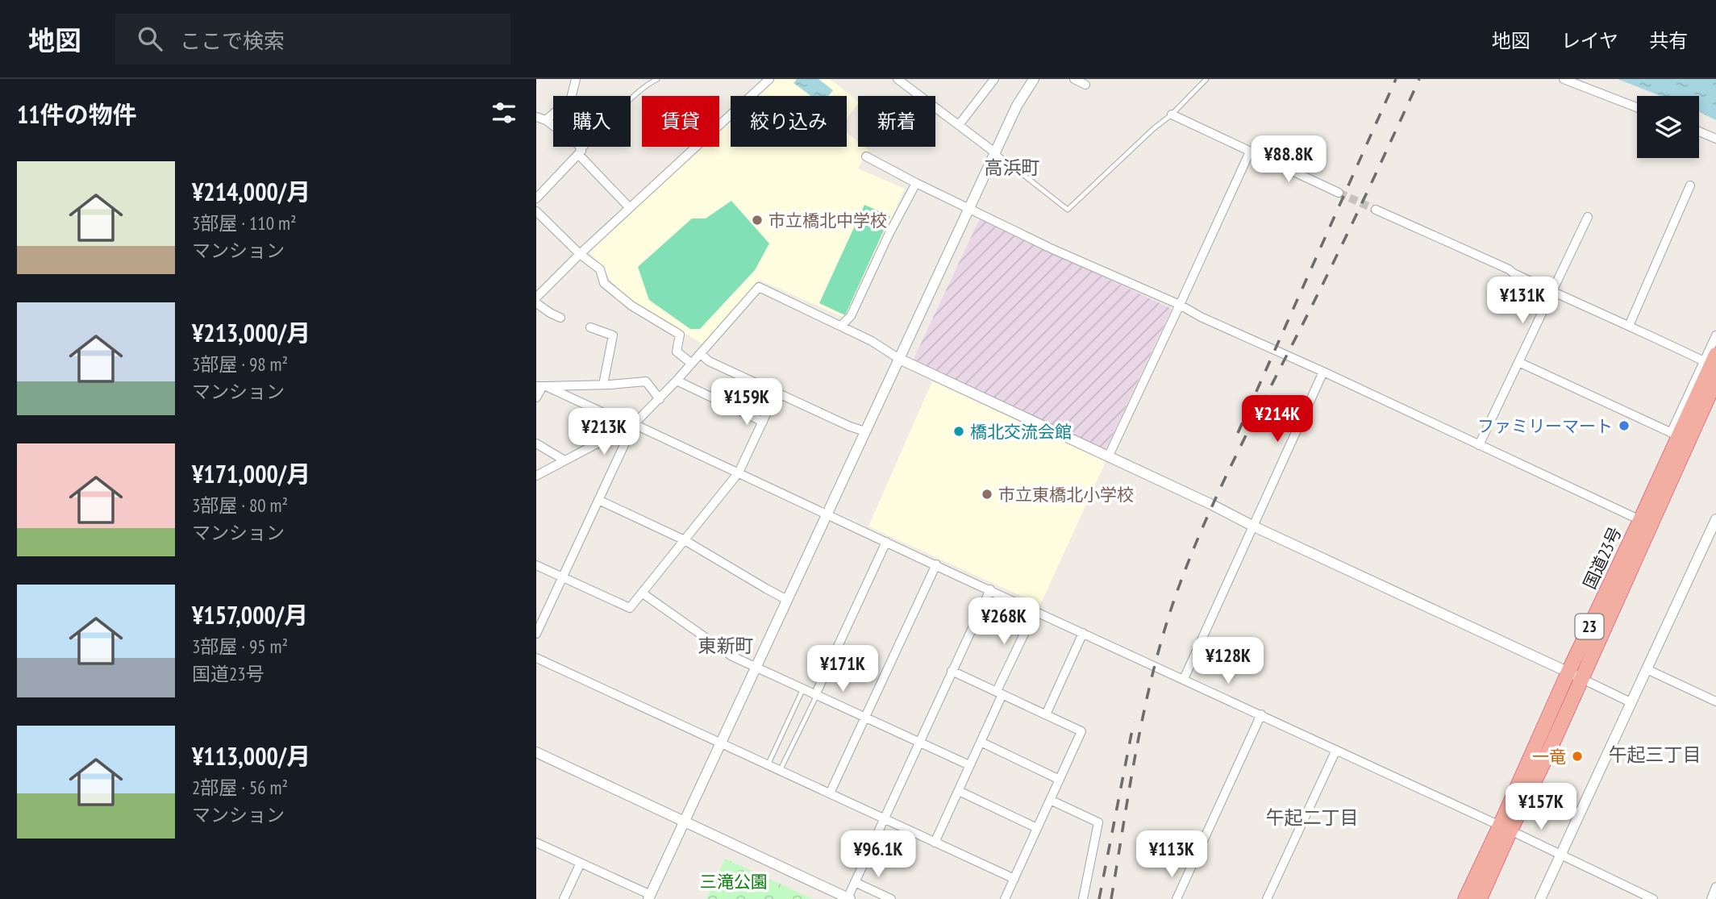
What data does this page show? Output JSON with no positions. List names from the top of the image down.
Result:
{
  "streets": {
    "highway": ["国道23号", "23"]
  },
  "districts": [
    "高浜町",
    "東新町",
    "午起三丁目",
    "午起二丁目"
  ],
  "parks": ["三滝公園"],
  "places": [
    "市立橋北中学校",
    "ファミリーマート",
    "橋北交流会館",
    "市立東橋北小学校",
    "一竜"
  ],
  "page": {
    "header": "地図",
    "search": "ここで検索",
    "nav": ["地図", "レイヤ", "共有"],
    "heading": "11件の物件",
    "chip": [
      "購入",
      "賃貸",
      "絞り込み",
      "新着"
    ],
    "price": [
      "¥88.8K",
      "¥131K",
      "¥159K",
      "¥214K",
      "¥213K",
      "¥268K",
      "¥128K",
      "¥171K",
      "¥157K",
      "¥96.1K",
      "¥113K"
    ],
    "list": [
      {
        "name": "¥214,000/月",
        "note": "3部屋 · 110 m² · マンション"
      },
      {
        "name": "¥213,000/月",
        "note": "3部屋 · 98 m² · マンション"
      },
      {
        "name": "¥171,000/月",
        "note": "3部屋 · 80 m² · マンション"
      },
      {
        "name": "¥157,000/月",
        "note": "3部屋 · 95 m² · 国道23号"
      },
      {
        "name": "¥113,000/月",
        "note": "2部屋 · 56 m² · マンション"
      }
    ]
  }
}
